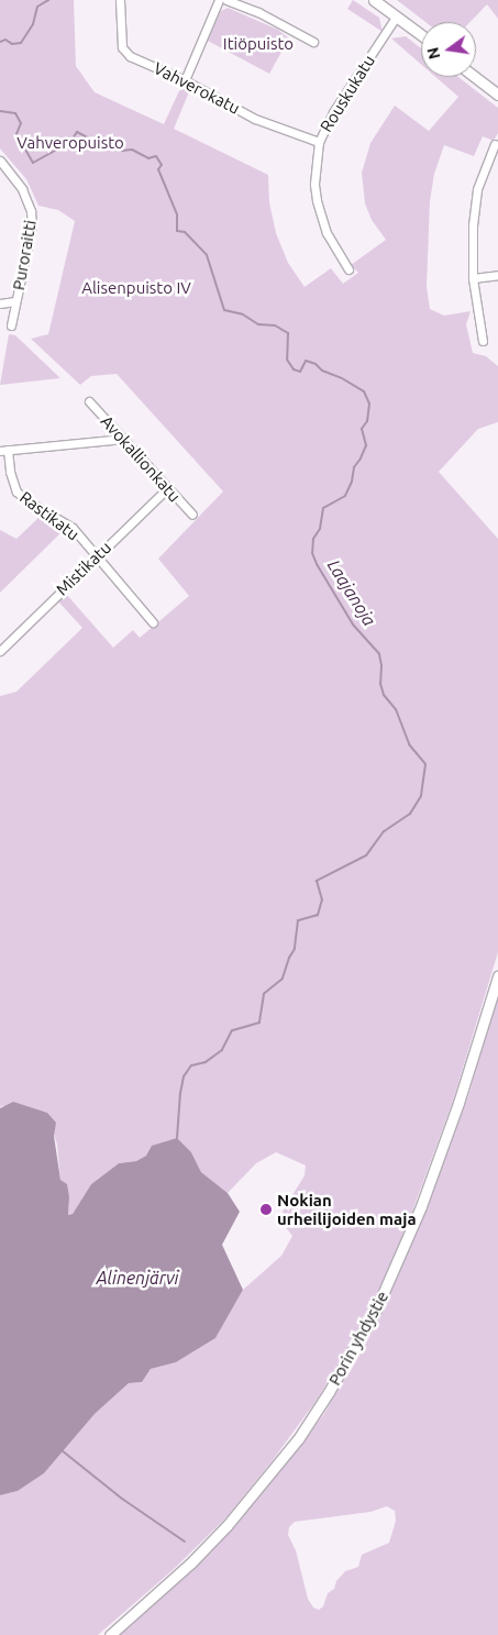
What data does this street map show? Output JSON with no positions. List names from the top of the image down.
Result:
{
  "streets": {
    "main road": ["Porin yhdystie"],
    "street": [
      "Vahverokatu",
      "Rouskukatu",
      "Puroraitti",
      "Avokallionkatu",
      "Rastikatu",
      "Mistikatu"
    ]
  },
  "crossings": [
    ["Vahverokatu", "Rouskukatu"],
    ["Avokallionkatu", "Mistikatu"],
    ["Rastikatu", "Mistikatu"]
  ],
  "water": ["Laajanoja", "Alinenjärvi"],
  "parks": ["Itiöpuisto", "Vahveropuisto", "Alisenpuisto IV"],
  "places": ["Nokian urheilijoiden maja"],
  "north": "left"
}
